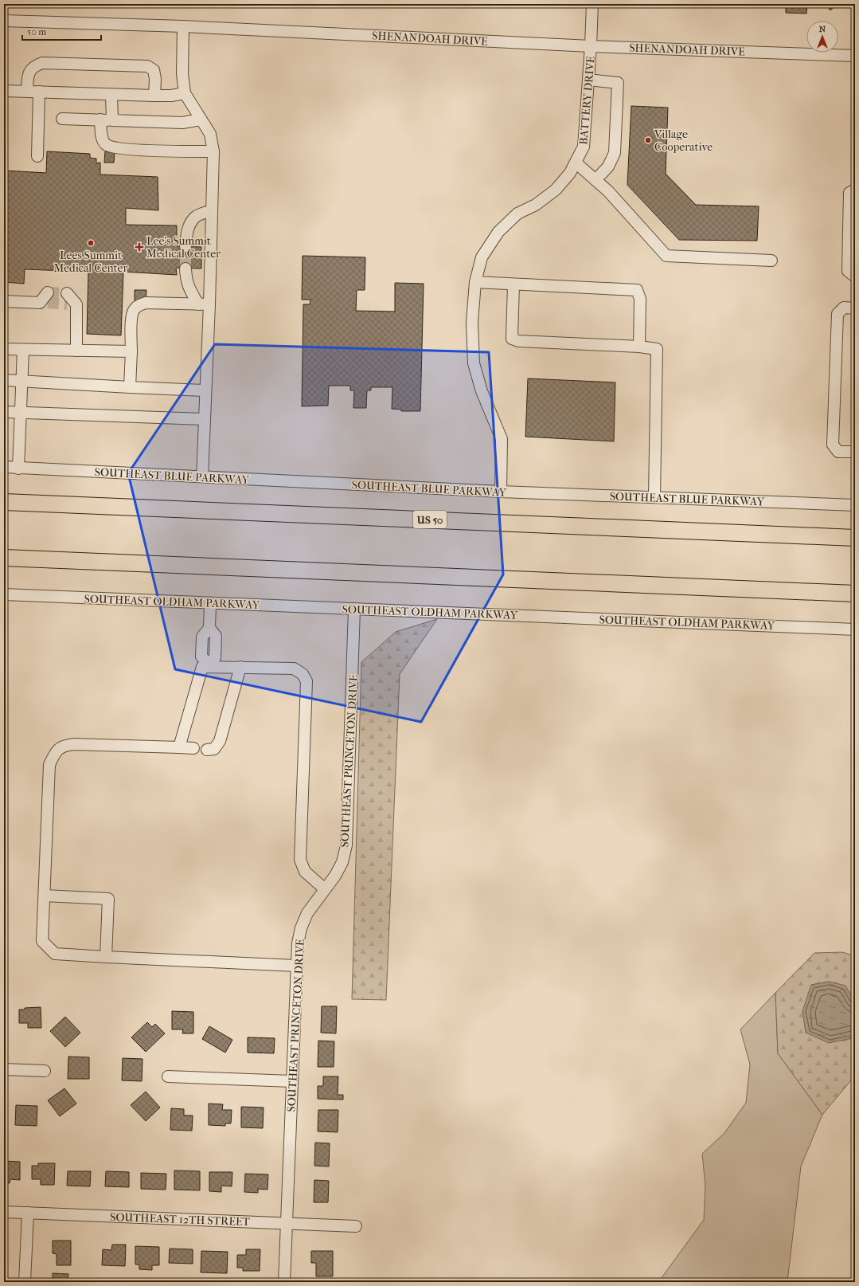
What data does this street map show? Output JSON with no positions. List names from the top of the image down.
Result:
{
  "streets": {
    "highway": ["US 50"],
    "street": [
      "SHENANDOAH DRIVE",
      "BATTERY DRIVE",
      "SOUTHEAST BLUE PARKWAY",
      "SOUTHEAST OLDHAM PARKWAY",
      "SOUTHEAST PRINCETON DRIVE",
      "SOUTHEAST 12TH STREET"
    ]
  },
  "crossings": [
    ["SHENANDOAH DRIVE", "BATTERY DRIVE"],
    ["BATTERY DRIVE", "SOUTHEAST BLUE PARKWAY"],
    ["SOUTHEAST OLDHAM PARKWAY", "SOUTHEAST PRINCETON DRIVE"],
    ["SOUTHEAST PRINCETON DRIVE", "SOUTHEAST 12TH STREET"]
  ],
  "places": {
    "other": ["Village Cooperative", "Lees Summit Medical Center"],
    "health": ["Lee's Summit Medical Center"]
  },
  "scale_bar": "50 m",
  "north": "top"
}
